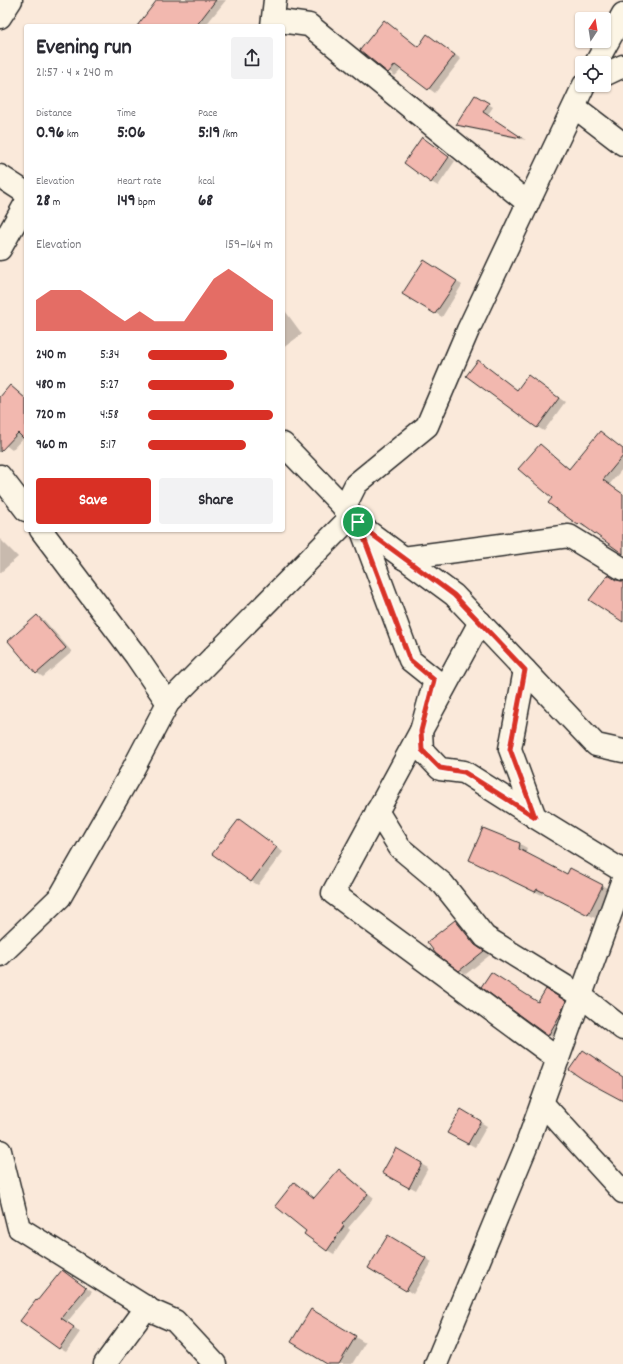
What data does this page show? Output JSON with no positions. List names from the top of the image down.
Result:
{
  "north": "top",
  "page": {
    "heading": ["Evening run", "21:57 · 4 × 240 m"],
    "stats": [
      ["Distance", "0.96 km"],
      ["Time", "5:06"],
      ["Pace", "5:19 /km"],
      ["Elevation", "28 m"],
      ["Heart rate", "149 bpm"],
      ["kcal", "68"]
    ],
    "chart": ["Elevation", "159–164 m"],
    "list": [
      {
        "name": "240 m",
        "note": "5:34"
      },
      {
        "name": "480 m",
        "note": "5:27"
      },
      {
        "name": "720 m",
        "note": "4:58"
      },
      {
        "name": "960 m",
        "note": "5:17"
      }
    ],
    "buttons": ["Save", "Share"]
  }
}
